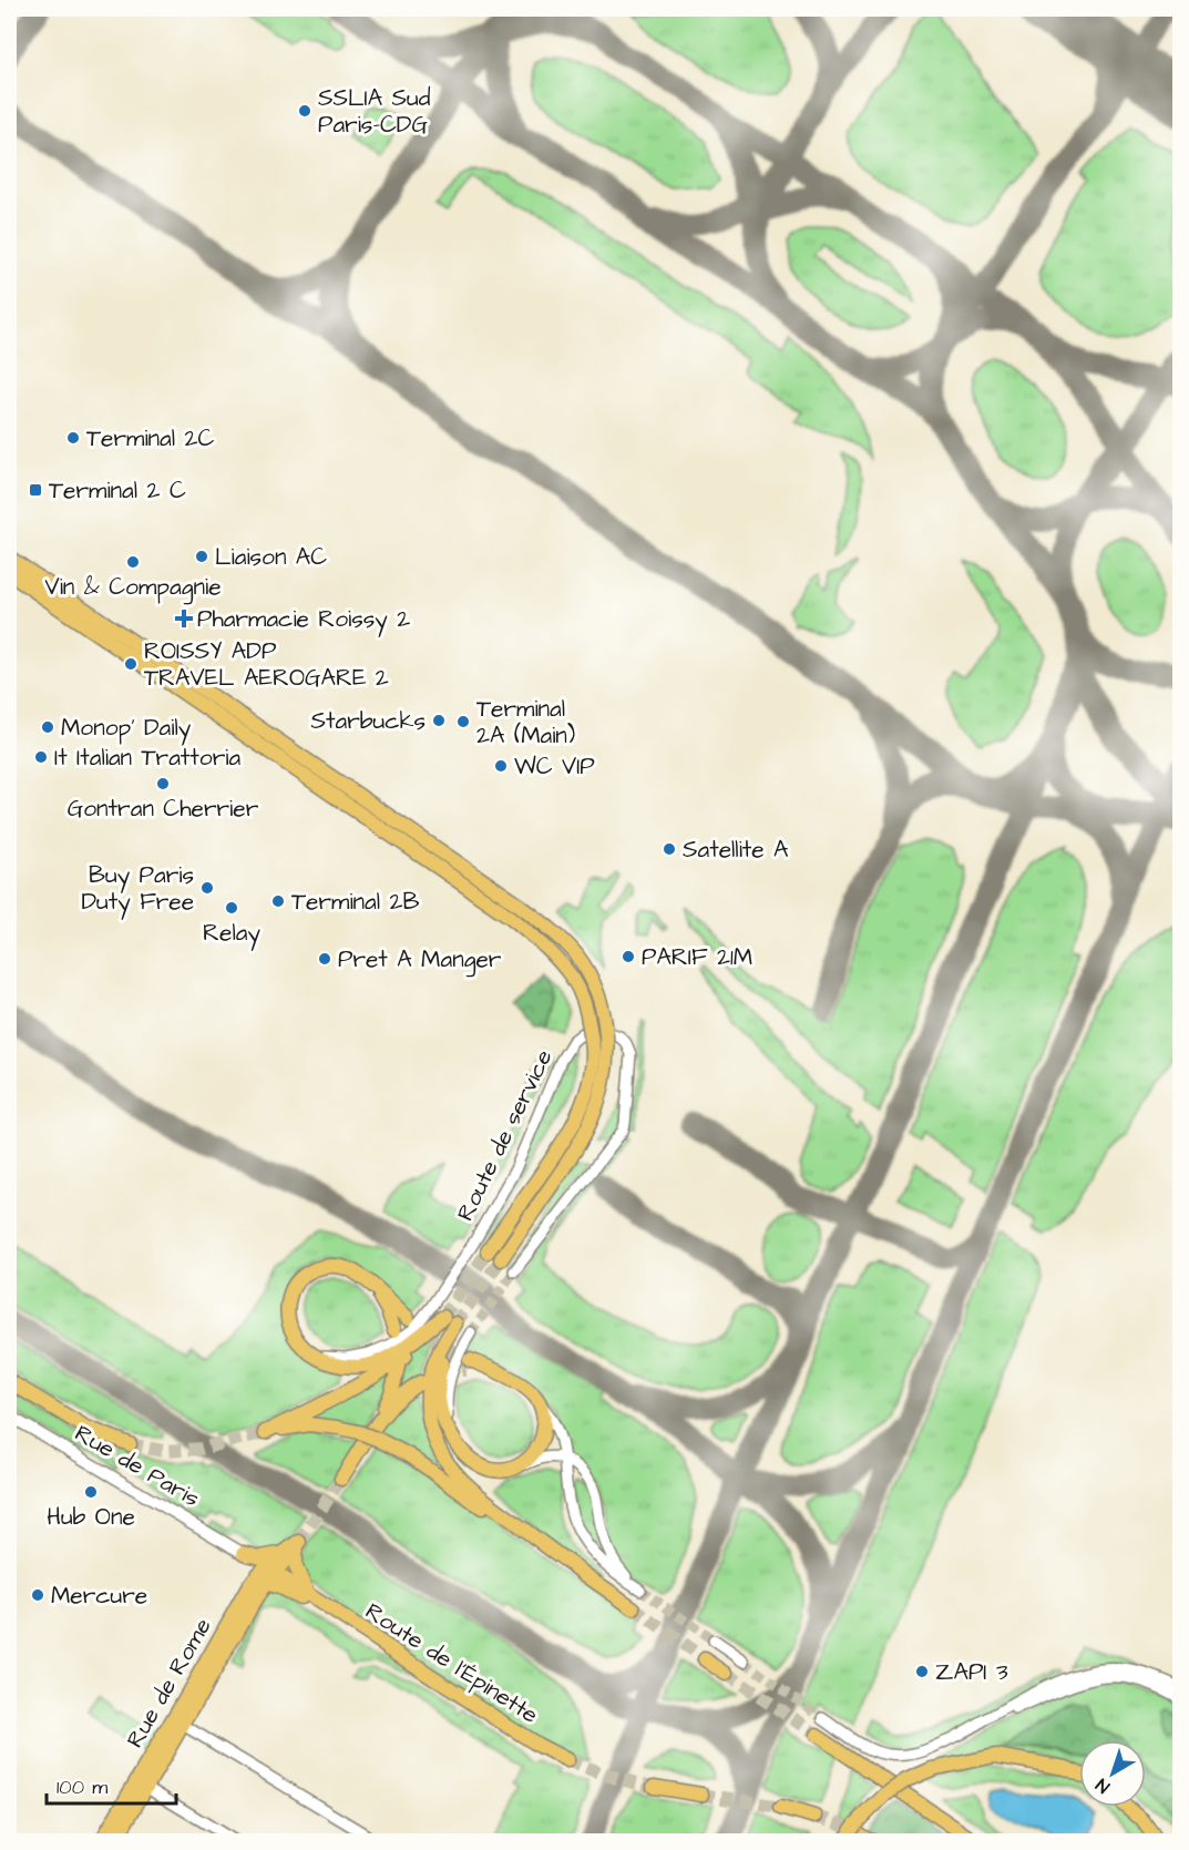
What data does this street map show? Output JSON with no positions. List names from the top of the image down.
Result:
{
  "streets": {
    "main road": ["Rue de Paris", "Route de l'Épinette", "Rue de Rome"],
    "street": ["Route de service"]
  },
  "crossings": [
    ["Rue de Paris", "Route de l'Épinette"],
    ["Rue de Paris", "Rue de Rome"],
    ["Route de l'Épinette", "Rue de Rome"]
  ],
  "places": {
    "other": [
      "SSLIA Sud Paris-CDG",
      "Terminal 2C",
      "Liaison AC",
      "Vin & Compagnie",
      "ROISSY ADP TRAVEL AEROGARE 2",
      "Starbucks",
      "Terminal 2A (Main)",
      "Monop' Daily",
      "It Italian Trattoria",
      "WC VIP",
      "Gontran Cherrier",
      "Satellite A",
      "Buy Paris Duty Free",
      "Terminal 2B",
      "Relay",
      "PARIF 21M",
      "Pret A Manger",
      "Hub One",
      "Mercure",
      "ZAPI 3"
    ],
    "transit": ["Terminal 2 C"],
    "health": ["Pharmacie Roissy 2"]
  },
  "scale_bar": "100 m",
  "north": "bottom left"
}
